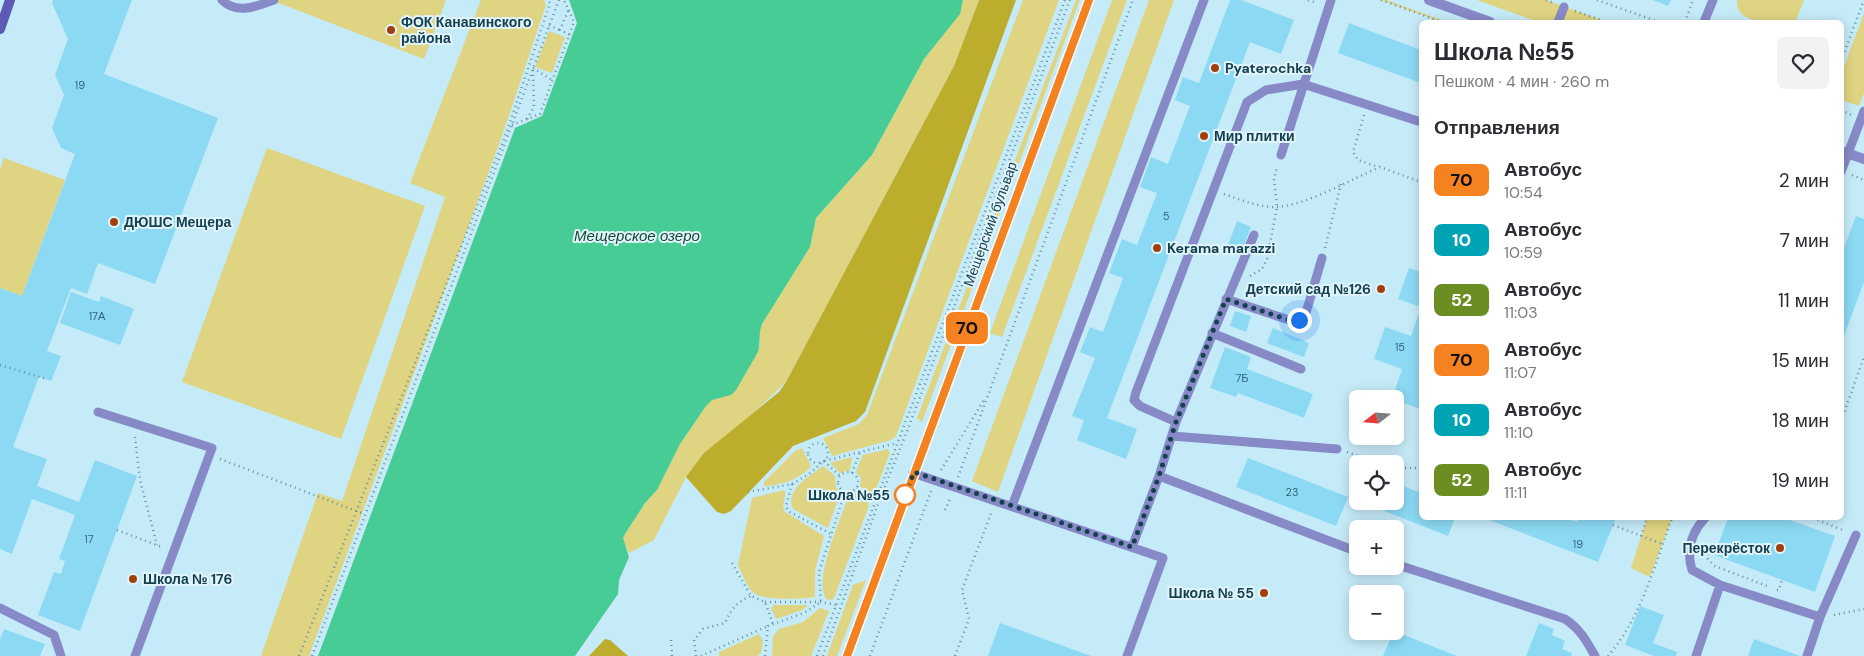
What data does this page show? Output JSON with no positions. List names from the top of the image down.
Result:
{
  "streets": {
    "main road": ["Мещерский бульвар"]
  },
  "water": ["Мещерское озеро"],
  "places": [
    "ФОК Канавинского района",
    "Pyaterochka",
    "Мир плитки",
    "ДЮШС Мещера",
    "Kerama marazzi",
    "Детский сад №126",
    "Школа №55",
    "Перекрёсток",
    "Школа № 176",
    "Школа № 55"
  ],
  "lines": ["bus line 70"],
  "house_numbers": [
    "19",
    "5",
    "17А",
    "15",
    "7Б",
    "23",
    "17",
    "19"
  ],
  "north": "left",
  "page": {
    "on_map": "70",
    "heading": [
      ["Школа №55", "Пешком · 4 мин · 260 m"],
      "Отправления"
    ],
    "list": [
      {
        "mark": "70",
        "name": "Автобус",
        "note": "10:54",
        "value": "2 мин"
      },
      {
        "mark": "10",
        "name": "Автобус",
        "note": "10:59",
        "value": "7 мин"
      },
      {
        "mark": "52",
        "name": "Автобус",
        "note": "11:03",
        "value": "11 мин"
      },
      {
        "mark": "70",
        "name": "Автобус",
        "note": "11:07",
        "value": "15 мин"
      },
      {
        "mark": "10",
        "name": "Автобус",
        "note": "11:10",
        "value": "18 мин"
      },
      {
        "mark": "52",
        "name": "Автобус",
        "note": "11:11",
        "value": "19 мин"
      }
    ],
    "map_buttons": ["+", "−"]
  }
}
